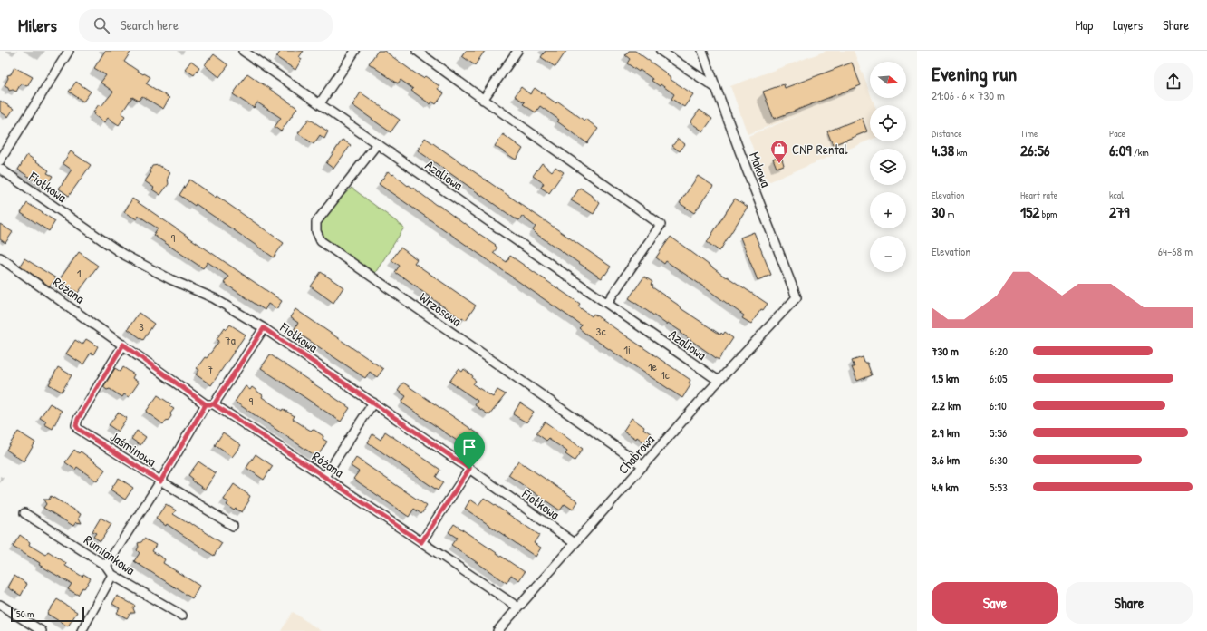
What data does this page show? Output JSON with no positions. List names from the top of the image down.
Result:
{
  "streets": {
    "street": [
      "Makowa",
      "Azaliowa",
      "Fiołkowa",
      "Różana",
      "Wrzosowa",
      "Jaśminowa",
      "Chabrowa",
      "Rumiankowa"
    ]
  },
  "crossings": [
    ["Makowa", "Chabrowa"],
    ["Azaliowa", "Wrzosowa"],
    ["Azaliowa", "Chabrowa"],
    ["Fiołkowa", "Chabrowa"],
    ["Różana", "Jaśminowa"],
    ["Różana", "Chabrowa"],
    ["Wrzosowa", "Chabrowa"]
  ],
  "places": {
    "shop": ["CNP Rental"]
  },
  "house_numbers": [
    "9",
    "1",
    "3",
    "3c",
    "7a",
    "1i",
    "1e",
    "7",
    "1c",
    "9"
  ],
  "scale_bar": "50 m",
  "north": "right",
  "page": {
    "header": "Milers",
    "search": "Search here",
    "nav": ["Map", "Layers", "Share"],
    "heading": ["Evening run", "21:06 · 6 × 730 m"],
    "map_buttons": ["+", "−"],
    "stats": [
      ["Distance", "4.38 km"],
      ["Time", "26:56"],
      ["Pace", "6:09 /km"],
      ["Elevation", "30 m"],
      ["Heart rate", "152 bpm"],
      ["kcal", "279"]
    ],
    "chart": ["Elevation", "64–68 m"],
    "list": [
      {
        "name": "730 m",
        "note": "6:20"
      },
      {
        "name": "1.5 km",
        "note": "6:05"
      },
      {
        "name": "2.2 km",
        "note": "6:10"
      },
      {
        "name": "2.9 km",
        "note": "5:56"
      },
      {
        "name": "3.6 km",
        "note": "6:30"
      },
      {
        "name": "4.4 km",
        "note": "5:53"
      }
    ],
    "buttons": ["Save", "Share"],
    "scale": "50 m"
  }
}
